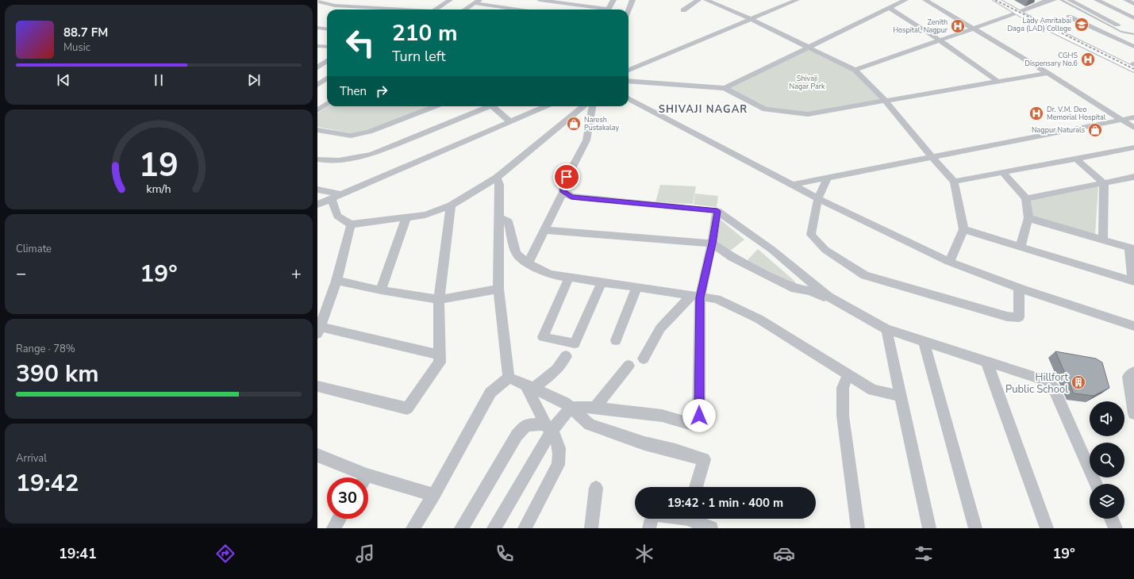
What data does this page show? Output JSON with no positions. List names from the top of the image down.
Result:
{
  "districts": ["SHIVAJI NAGAR"],
  "parks": ["Shivaji Nagar Park"],
  "places": {
    "school or university": ["Lady Amritabai Daga (LAD) College"],
    "hospital": ["Zenith Hospital, Nagpur", "CGHS Dispensary No.6", "Dr. V.M. Deo Memorial Hospital"],
    "shop": ["Naresh Pustakalay", "Nagpur Naturals"],
    "building": ["Hillfort Public School"]
  },
  "page": {
    "turn": ["210 m", "Turn left"],
    "song": ["88.7 FM", "Music"],
    "then": "Then",
    "tile": [
      "Climate",
      ["Range · 78%", "390 km"],
      ["Arrival", "19:42"]
    ],
    "heat": ["−", "19°", "+"],
    "limit": "30",
    "trip": "19:42 · 1 min · 400 m",
    "tabs": ["19:41", "19°"],
    "gauge": ["19", "km/h"]
  }
}
